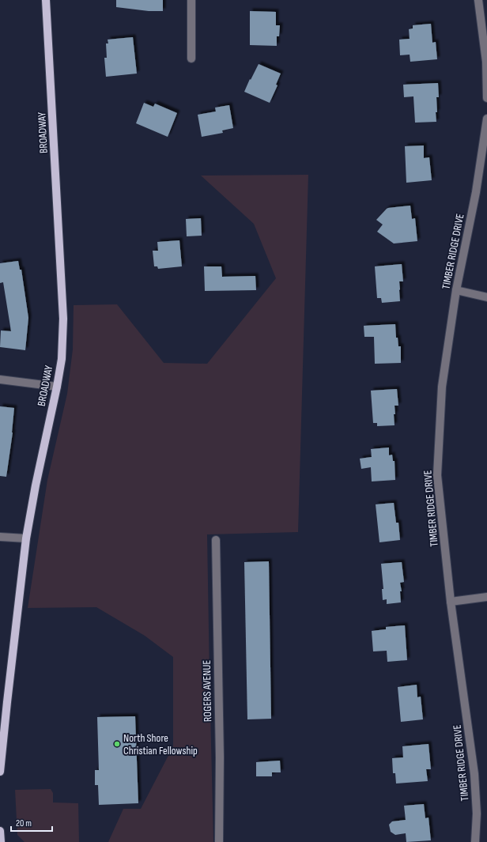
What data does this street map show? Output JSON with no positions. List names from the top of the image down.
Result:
{
  "streets": {
    "main road": ["BROADWAY"],
    "street": ["TIMBER RIDGE DRIVE", "ROGERS AVENUE"]
  },
  "places": ["North Shore Christian Fellowship"],
  "scale_bar": "20 m"
}
